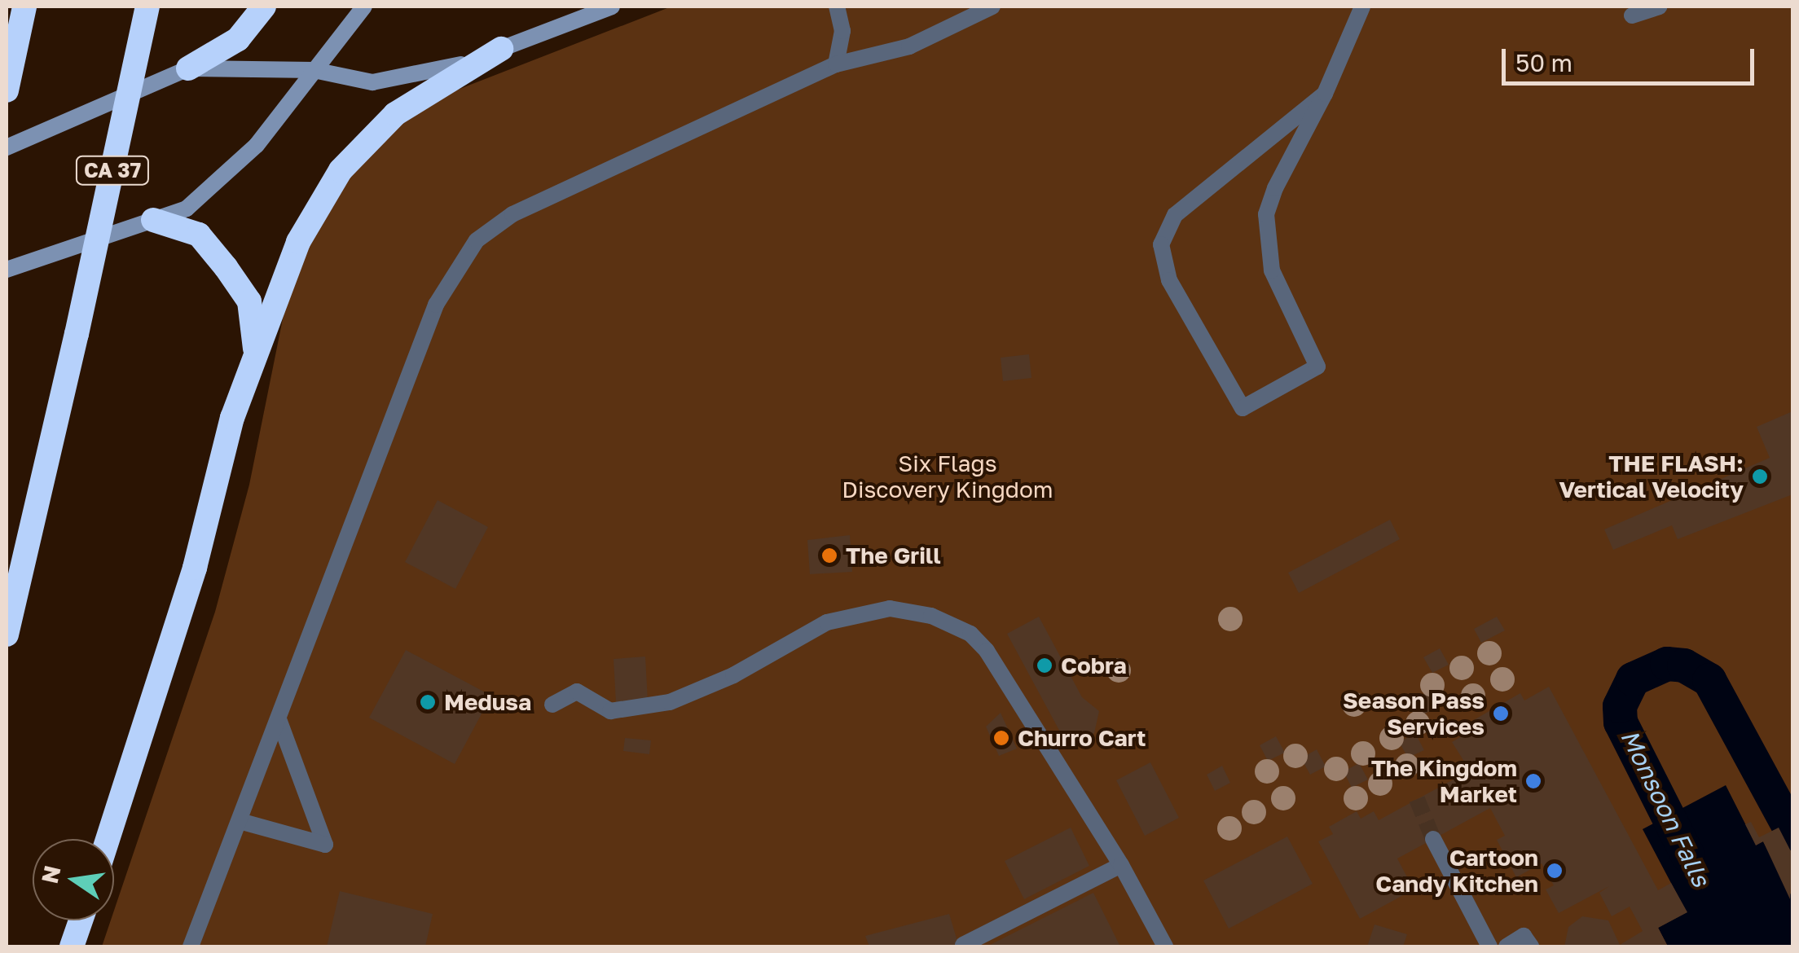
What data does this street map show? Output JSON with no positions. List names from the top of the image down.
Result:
{
  "streets": {
    "highway": ["CA 37"]
  },
  "water": ["Monsoon Falls"],
  "parks": ["Six Flags Discovery Kingdom"],
  "places": [
    "THE FLASH: Vertical Velocity",
    "The Grill",
    "Cobra",
    "Medusa",
    "Season Pass Services",
    "Churro Cart",
    "The Kingdom Market",
    "Cartoon Candy Kitchen"
  ],
  "scale_bar": "50 m",
  "north": "left"
}
